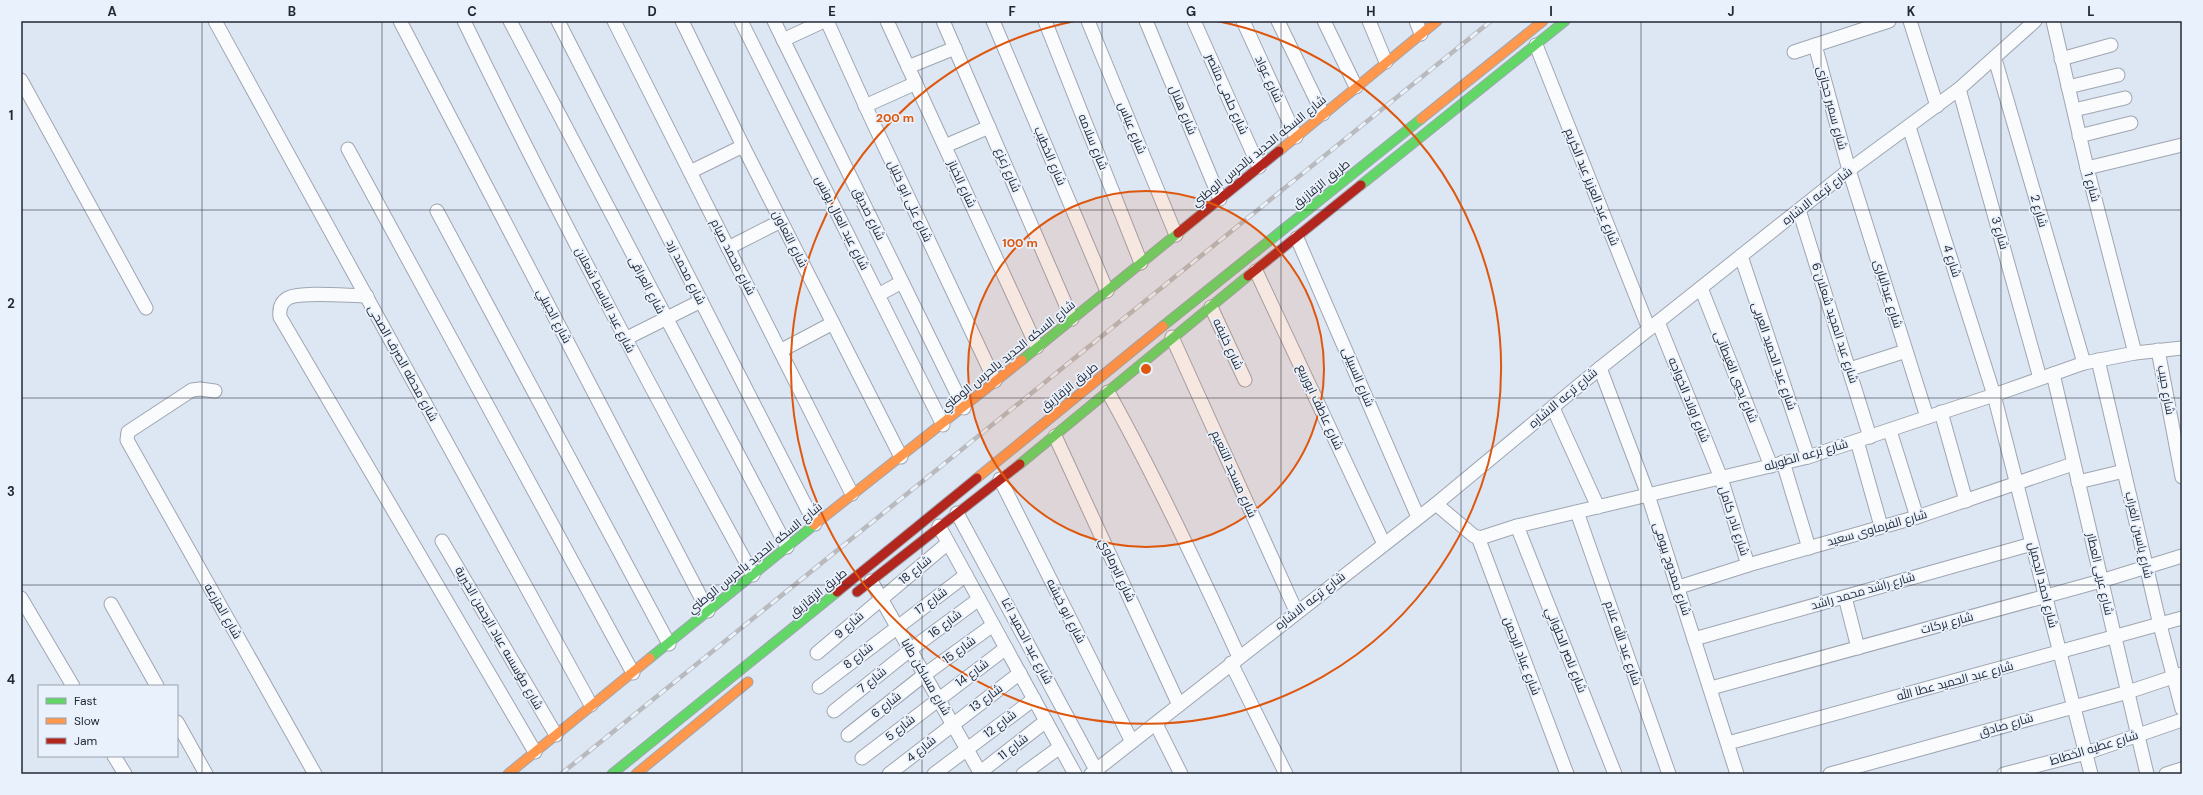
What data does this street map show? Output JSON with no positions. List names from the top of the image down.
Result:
{
  "streets": {
    "main road": ["شارع السكه الحديد بالحرس الوطني", "طريق الزقازيق"],
    "street": [
      "شارع عواد",
      "شارع حلمى منتصر",
      "شارع سمير حجازى",
      "شارع هلال",
      "شارع عباس",
      "شارع سلامه",
      "شارع الخطيب",
      "شارع زعزع",
      "شارع الخباز",
      "شارع عبد العزيز عبد الكريم",
      "شارع 1",
      "شارع ترعه الاشاره",
      "شارع على ابو خليل",
      "شارع 2",
      "شارع صديق",
      "شارع عبد العال يونس",
      "شارع 3",
      "شارع التعاون",
      "شارع محمد صيام",
      "شارع 4",
      "شارع محمد زرد",
      "شارع العراقى",
      "شارع عبدالبارى",
      "شارع عبد الباسط شعلان",
      "شارع الجبيلي",
      "شارع عبد المجيد شعلان 6",
      "شارع خليفه",
      "شارع عبد الحميد العربى",
      "شارع محطه الصرف الصحى",
      "شارع السبيلى",
      "شارع يحيي الغيطانى",
      "شارع حبيب",
      "شارع اولاد الخواجه",
      "شارع عاطف ابوربيع",
      "شارع ترعه الطويله",
      "شارع مسجد التنعيم",
      "شارع نادر كامل",
      "شارع الفرماوى سعيد",
      "شارع ياسين الغراب",
      "شارع ممدوح بيومى",
      "شارع 18",
      "شارع البرماوي",
      "شارع عربى العطار",
      "شارع احمد الجميل",
      "شارع راشد محمد راشد",
      "شارع 17",
      "شارع المزرعه",
      "شارع ابو خيشه",
      "شارع بركات",
      "شارع 16",
      "شارع 9",
      "شارع مؤسسه عباد الرحمن الخيرية",
      "شارع عبد الحميد اغا",
      "شارع عبد الله علام",
      "شارع 15",
      "شارع ناصر الحلواني",
      "شارع 8",
      "شارع عباد الرحمن",
      "شارع 14",
      "شارع مساكن طابا",
      "شارع 7",
      "شارع عبد الحميد عطا الله",
      "شارع 13",
      "شارع 6",
      "شارع 12",
      "شارع صادق",
      "شارع 5",
      "شارع 11",
      "شارع عطيه الخطاط"
    ]
  },
  "crossings": [
    ["شارع عواد", "شارع السكه الحديد بالحرس الوطني"],
    ["شارع حلمى منتصر", "شارع السكه الحديد بالحرس الوطني"],
    ["شارع سمير حجازى", "شارع ترعه الاشاره"],
    ["شارع سمير حجازى", "شارع عبدالبارى"],
    ["شارع هلال", "شارع السكه الحديد بالحرس الوطني"],
    ["شارع عباس", "شارع السكه الحديد بالحرس الوطني"],
    ["شارع سلامه", "شارع السكه الحديد بالحرس الوطني"],
    ["شارع السكه الحديد بالحرس الوطني", "شارع الخطيب"],
    ["شارع السكه الحديد بالحرس الوطني", "شارع زعزع"],
    ["شارع السكه الحديد بالحرس الوطني", "شارع الخباز"],
    ["شارع السكه الحديد بالحرس الوطني", "شارع على ابو خليل"],
    ["شارع السكه الحديد بالحرس الوطني", "شارع صديق"],
    ["شارع السكه الحديد بالحرس الوطني", "شارع عبد العال يونس"],
    ["شارع السكه الحديد بالحرس الوطني", "شارع التعاون"],
    ["شارع السكه الحديد بالحرس الوطني", "شارع محمد صيام"],
    ["شارع السكه الحديد بالحرس الوطني", "شارع محمد زرد"],
    ["شارع السكه الحديد بالحرس الوطني", "شارع العراقى"],
    ["شارع السكه الحديد بالحرس الوطني", "شارع عبد الباسط شعلان"],
    ["شارع السكه الحديد بالحرس الوطني", "شارع الجبيلي"],
    ["شارع السكه الحديد بالحرس الوطني", "شارع محطه الصرف الصحى"],
    ["شارع السكه الحديد بالحرس الوطني", "شارع مؤسسه عباد الرحمن الخيرية"],
    ["طريق الزقازيق", "شارع عبد العزيز عبد الكريم"],
    ["طريق الزقازيق", "شارع خليفه"],
    ["طريق الزقازيق", "شارع السبيلى"],
    ["طريق الزقازيق", "شارع عاطف ابوربيع"],
    ["طريق الزقازيق", "شارع مسجد التنعيم"],
    ["طريق الزقازيق", "شارع البرماوي"],
    ["طريق الزقازيق", "شارع ابو خيشه"],
    ["طريق الزقازيق", "شارع عبد الحميد اغا"],
    ["طريق الزقازيق", "شارع مساكن طابا"],
    ["شارع عبد العزيز عبد الكريم", "شارع ترعه الاشاره"],
    ["شارع عبد العزيز عبد الكريم", "شارع اولاد الخواجه"],
    ["شارع 1", "شارع ترعه الطويله"],
    ["شارع ترعه الاشاره", "شارع 2"],
    ["شارع ترعه الاشاره", "شارع 3"],
    ["شارع ترعه الاشاره", "شارع 4"],
    ["شارع ترعه الاشاره", "شارع عبدالبارى"],
    ["شارع ترعه الاشاره", "شارع عبد المجيد شعلان 6"],
    ["شارع ترعه الاشاره", "شارع عبد الحميد العربى"],
    ["شارع ترعه الاشاره", "شارع السبيلى"],
    ["شارع ترعه الاشاره", "شارع يحيي الغيطانى"],
    ["شارع ترعه الاشاره", "شارع اولاد الخواجه"],
    ["شارع ترعه الاشاره", "شارع عاطف ابوربيع"],
    ["شارع ترعه الاشاره", "شارع مسجد التنعيم"],
    ["شارع ترعه الاشاره", "شارع ممدوح بيومى"],
    ["شارع ترعه الاشاره", "شارع البرماوي"],
    ["شارع ترعه الاشاره", "شارع ابو خيشه"],
    ["شارع ترعه الاشاره", "شارع عبد الحميد اغا"],
    ["شارع 2", "شارع ترعه الطويله"],
    ["شارع 3", "شارع ترعه الطويله"],
    ["شارع 4", "شارع ترعه الطويله"],
    ["شارع 4", "شارع احمد الجميل"],
    ["شارع 4", "شارع مساكن طابا"],
    ["شارع 4", "شارع 13"],
    ["شارع عبدالبارى", "شارع ترعه الطويله"],
    ["شارع عبد المجيد شعلان 6", "شارع ترعه الطويله"],
    ["شارع عبد الحميد العربى", "شارع ترعه الطويله"],
    ["شارع يحيي الغيطانى", "شارع ترعه الطويله"],
    ["شارع يحيي الغيطانى", "شارع الفرماوى سعيد"],
    ["شارع حبيب", "شارع ترعه الطويله"],
    ["شارع اولاد الخواجه", "شارع ترعه الطويله"],
    ["شارع اولاد الخواجه", "شارع نادر كامل"],
    ["شارع ترعه الطويله", "شارع نادر كامل"],
    ["شارع ترعه الطويله", "شارع ياسين الغراب"],
    ["شارع ترعه الطويله", "شارع ممدوح بيومى"],
    ["شارع ترعه الطويله", "شارع عربى العطار"],
    ["شارع ترعه الطويله", "شارع احمد الجميل"],
    ["شارع ترعه الطويله", "شارع عبد الله علام"],
    ["شارع ترعه الطويله", "شارع ناصر الحلواني"],
    ["شارع ترعه الطويله", "شارع عباد الرحمن"],
    ["شارع نادر كامل", "شارع الفرماوى سعيد"],
    ["شارع الفرماوى سعيد", "شارع ممدوح بيومى"],
    ["شارع الفرماوى سعيد", "شارع عربى العطار"],
    ["شارع الفرماوى سعيد", "شارع احمد الجميل"],
    ["شارع ياسين الغراب", "شارع بركات"],
    ["شارع ياسين الغراب", "شارع عبد الحميد عطا الله"],
    ["شارع ياسين الغراب", "شارع صادق"],
    ["شارع ممدوح بيومى", "شارع راشد محمد راشد"],
    ["شارع ممدوح بيومى", "شارع بركات"],
    ["شارع ممدوح بيومى", "شارع عبد الحميد عطا الله"],
    ["شارع 18", "شارع 9"],
    ["شارع 18", "شارع مساكن طابا"],
    ["شارع عربى العطار", "شارع بركات"],
    ["شارع عربى العطار", "شارع عبد الحميد عطا الله"],
    ["شارع عربى العطار", "شارع صادق"],
    ["شارع عربى العطار", "شارع عطيه الخطاط"],
    ["شارع احمد الجميل", "شارع راشد محمد راشد"],
    ["شارع احمد الجميل", "شارع بركات"],
    ["شارع احمد الجميل", "شارع عبد الحميد عطا الله"],
    ["شارع احمد الجميل", "شارع صادق"],
    ["شارع احمد الجميل", "شارع عطيه الخطاط"],
    ["شارع 17", "شارع 8"],
    ["شارع 17", "شارع مساكن طابا"],
    ["شارع 16", "شارع مساكن طابا"],
    ["شارع 16", "شارع 7"],
    ["شارع 9", "شارع مساكن طابا"],
    ["شارع 15", "شارع مساكن طابا"],
    ["شارع 15", "شارع 6"],
    ["شارع 8", "شارع مساكن طابا"],
    ["شارع 14", "شارع مساكن طابا"],
    ["شارع 14", "شارع 5"],
    ["شارع مساكن طابا", "شارع 7"],
    ["شارع مساكن طابا", "شارع 13"],
    ["شارع مساكن طابا", "شارع 6"],
    ["شارع مساكن طابا", "شارع 12"],
    ["شارع مساكن طابا", "شارع 5"],
    ["شارع مساكن طابا", "شارع 11"]
  ],
  "legend": ["Fast", "Slow", "Jam"],
  "grid": {
    "columns": [
      "A",
      "B",
      "C",
      "D",
      "E",
      "F",
      "G",
      "H",
      "I",
      "J",
      "K",
      "L"
    ],
    "rows": [
      "1",
      "2",
      "3",
      "4"
    ]
  },
  "rings": ["200 m", "100 m"]
}
